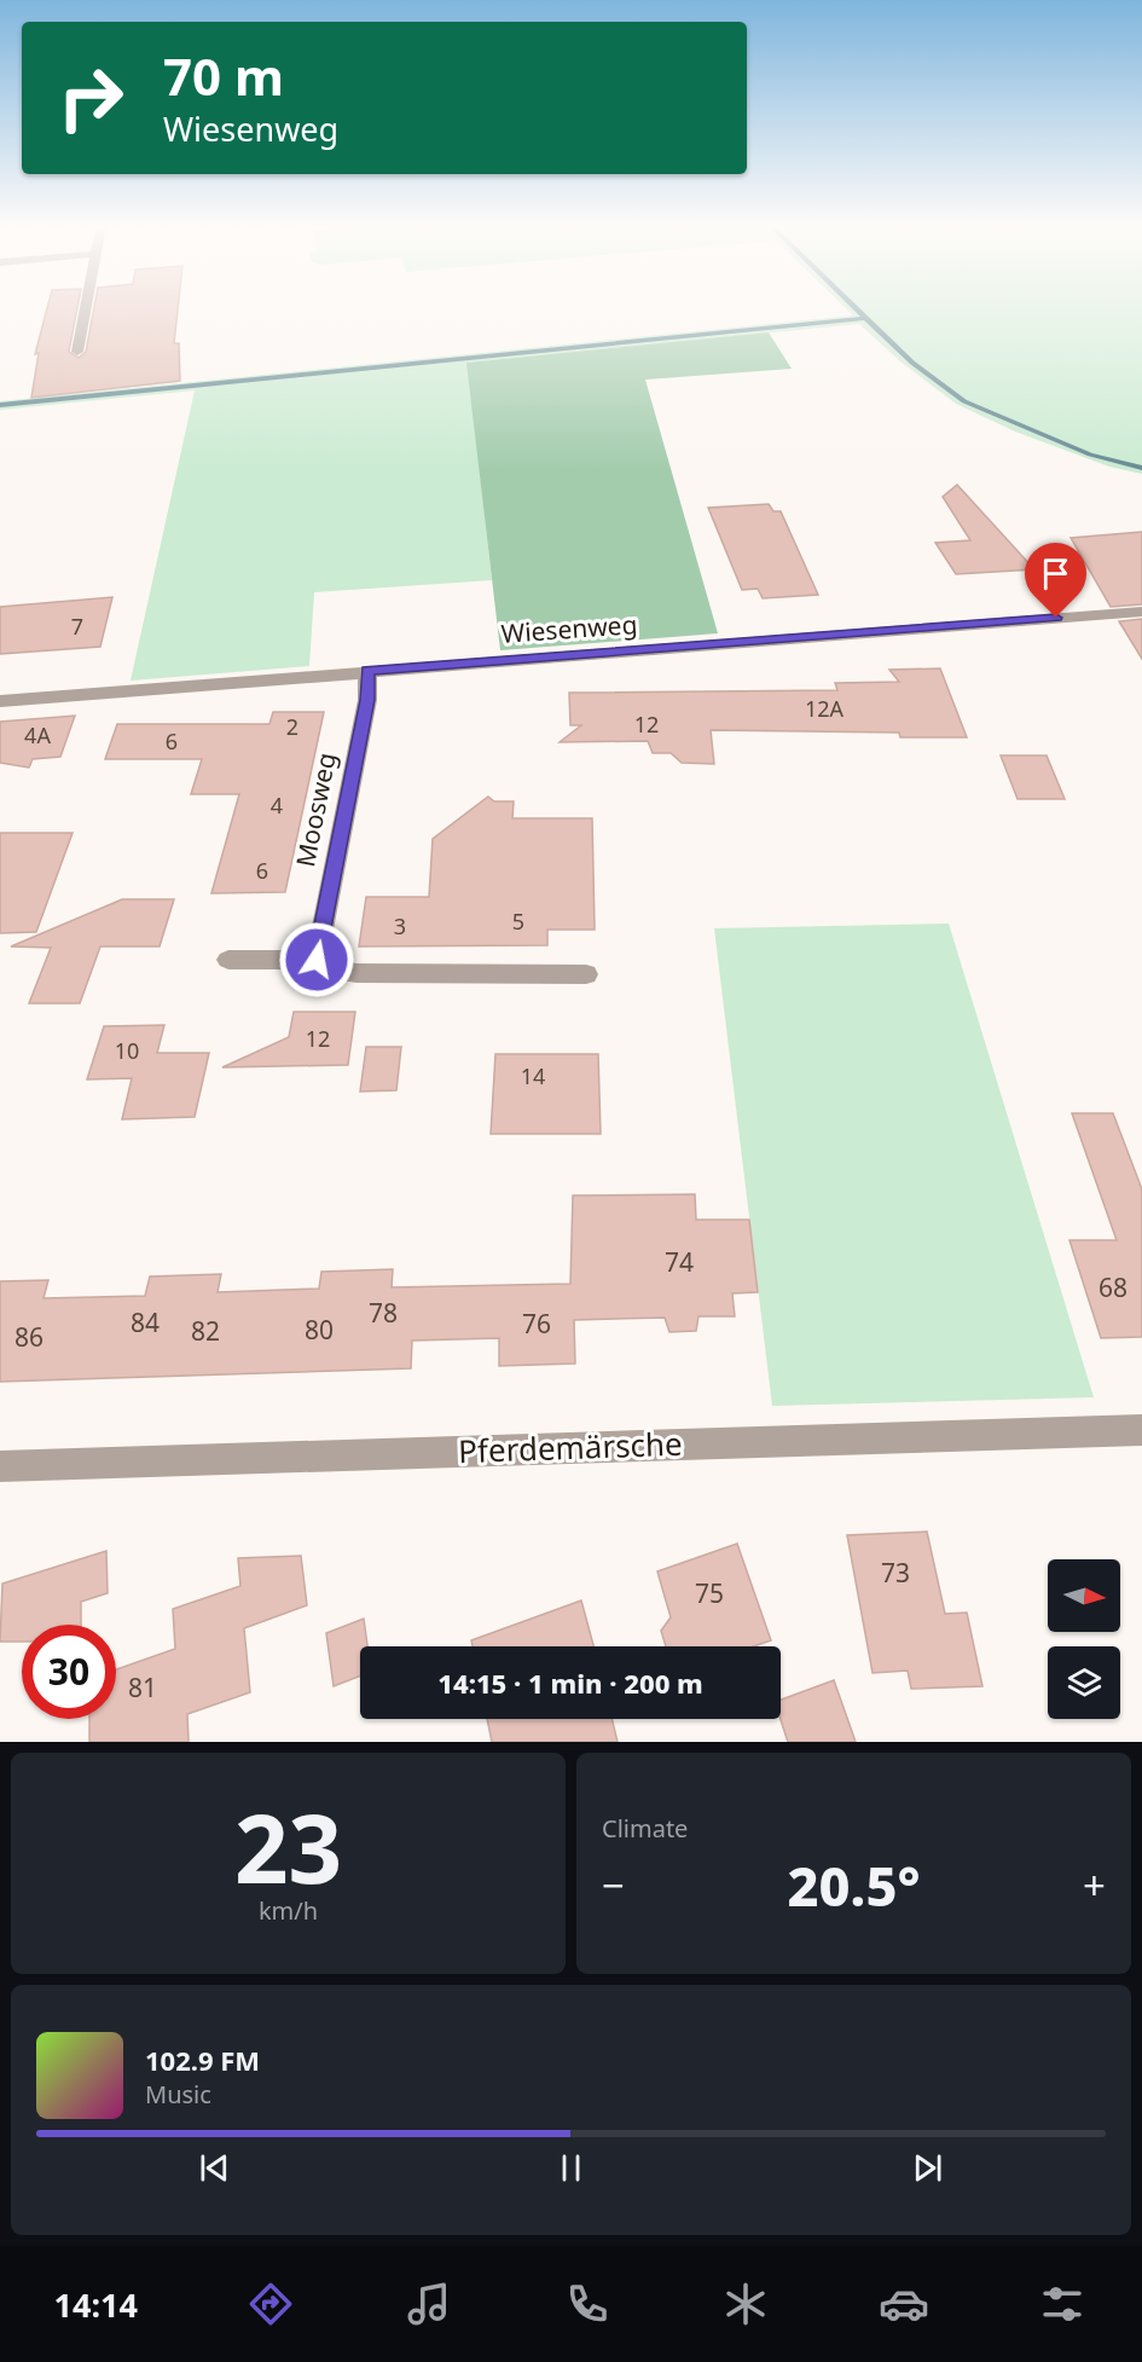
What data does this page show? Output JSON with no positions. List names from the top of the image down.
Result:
{
  "streets": {
    "street": ["Wiesenweg", "Moosweg", "Pferdemärsche"]
  },
  "crossings": [
    ["Wiesenweg", "Moosweg"]
  ],
  "house_numbers": [
    "7",
    "12A",
    "12",
    "2",
    "4A",
    "6",
    "4",
    "6",
    "5",
    "3",
    "12",
    "10",
    "14",
    "74",
    "68",
    "78",
    "84",
    "76",
    "80",
    "82",
    "86",
    "73",
    "75",
    "81"
  ],
  "north": "right",
  "page": {
    "turn": ["70 m", "Wiesenweg"],
    "limit": "30",
    "trip": "14:15 · 1 min · 200 m",
    "tile": [
      ["23", "km/h"],
      "Climate"
    ],
    "heat": ["−", "20.5°", "+"],
    "song": ["102.9 FM", "Music"],
    "tabs": "14:14"
  }
}
